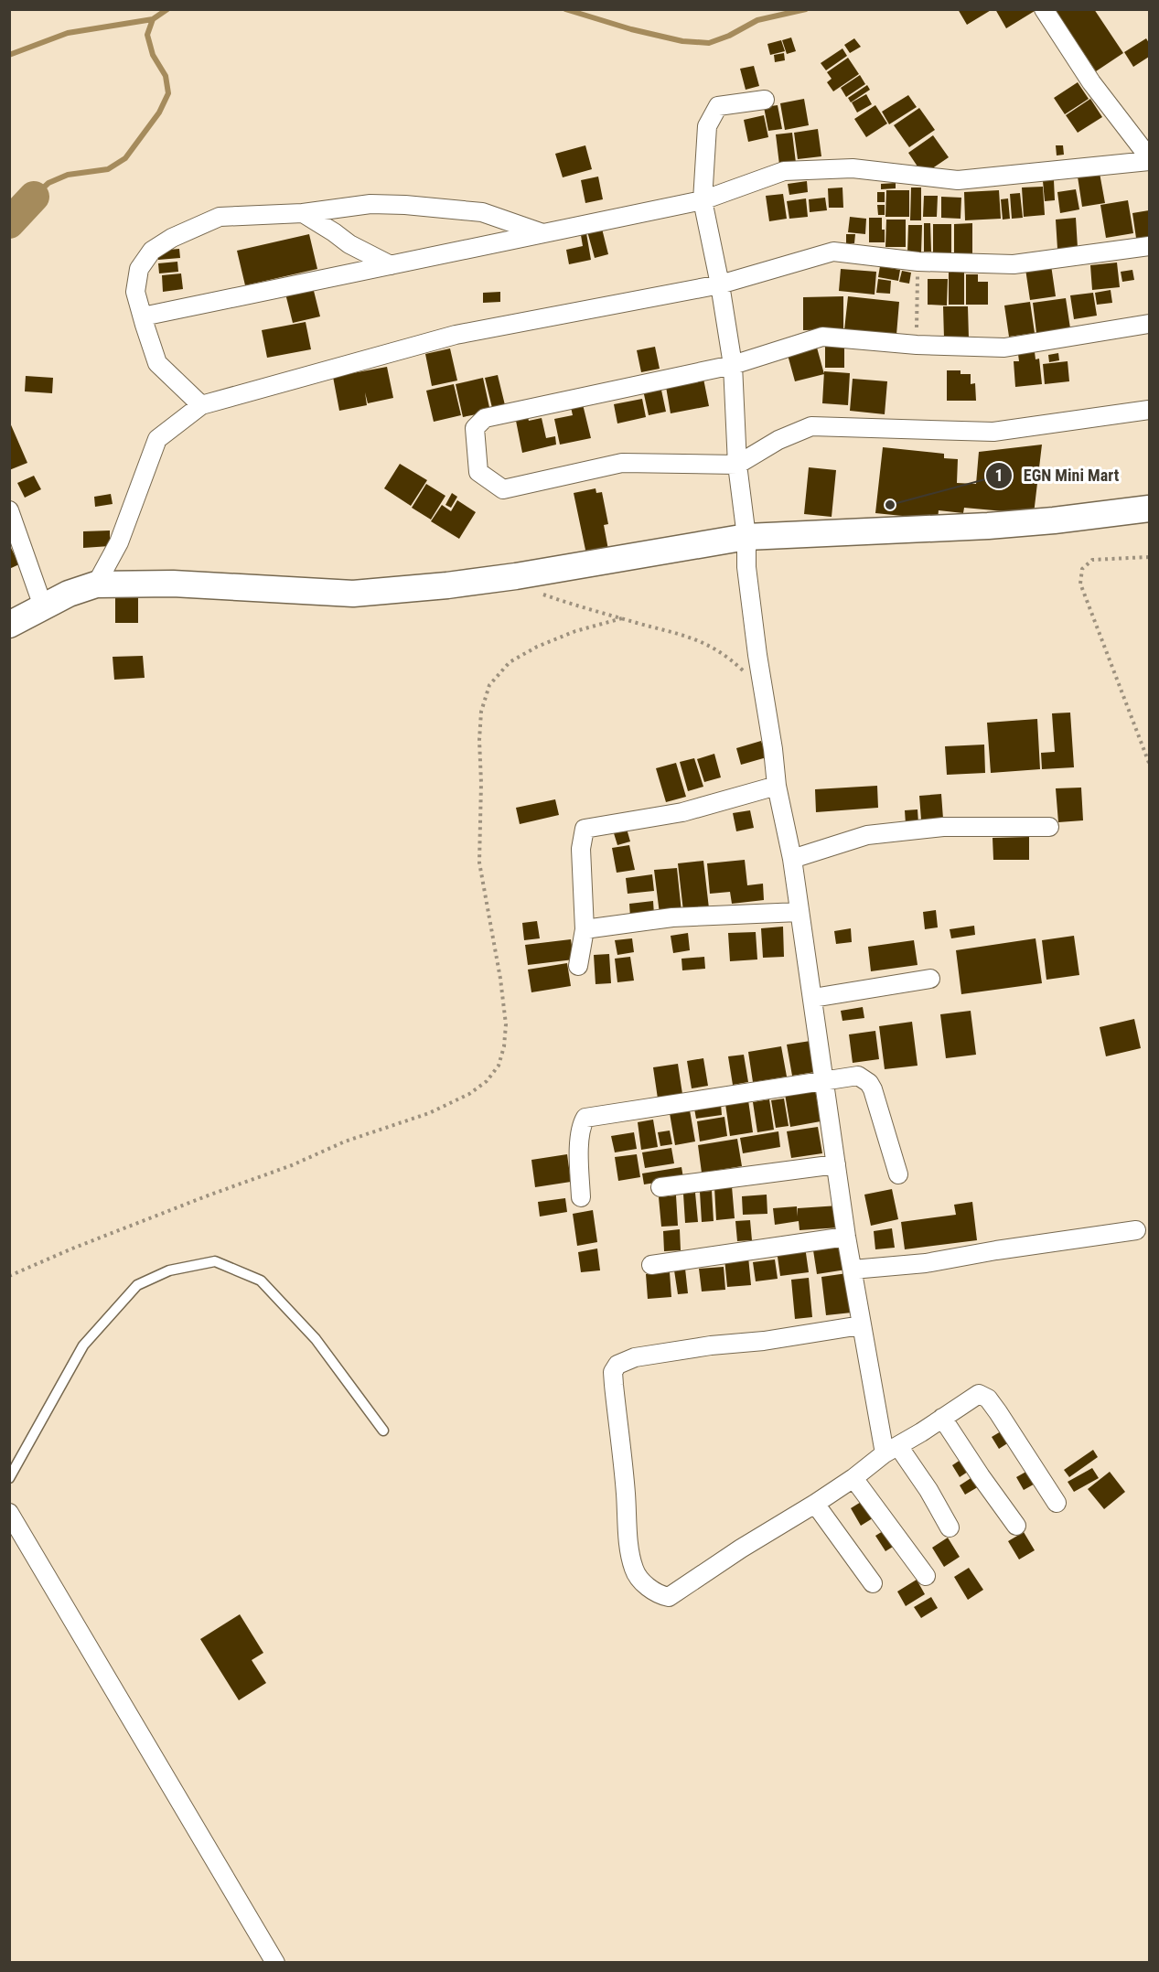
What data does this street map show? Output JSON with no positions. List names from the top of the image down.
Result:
{
  "places": ["EGN Mini Mart"]
}
